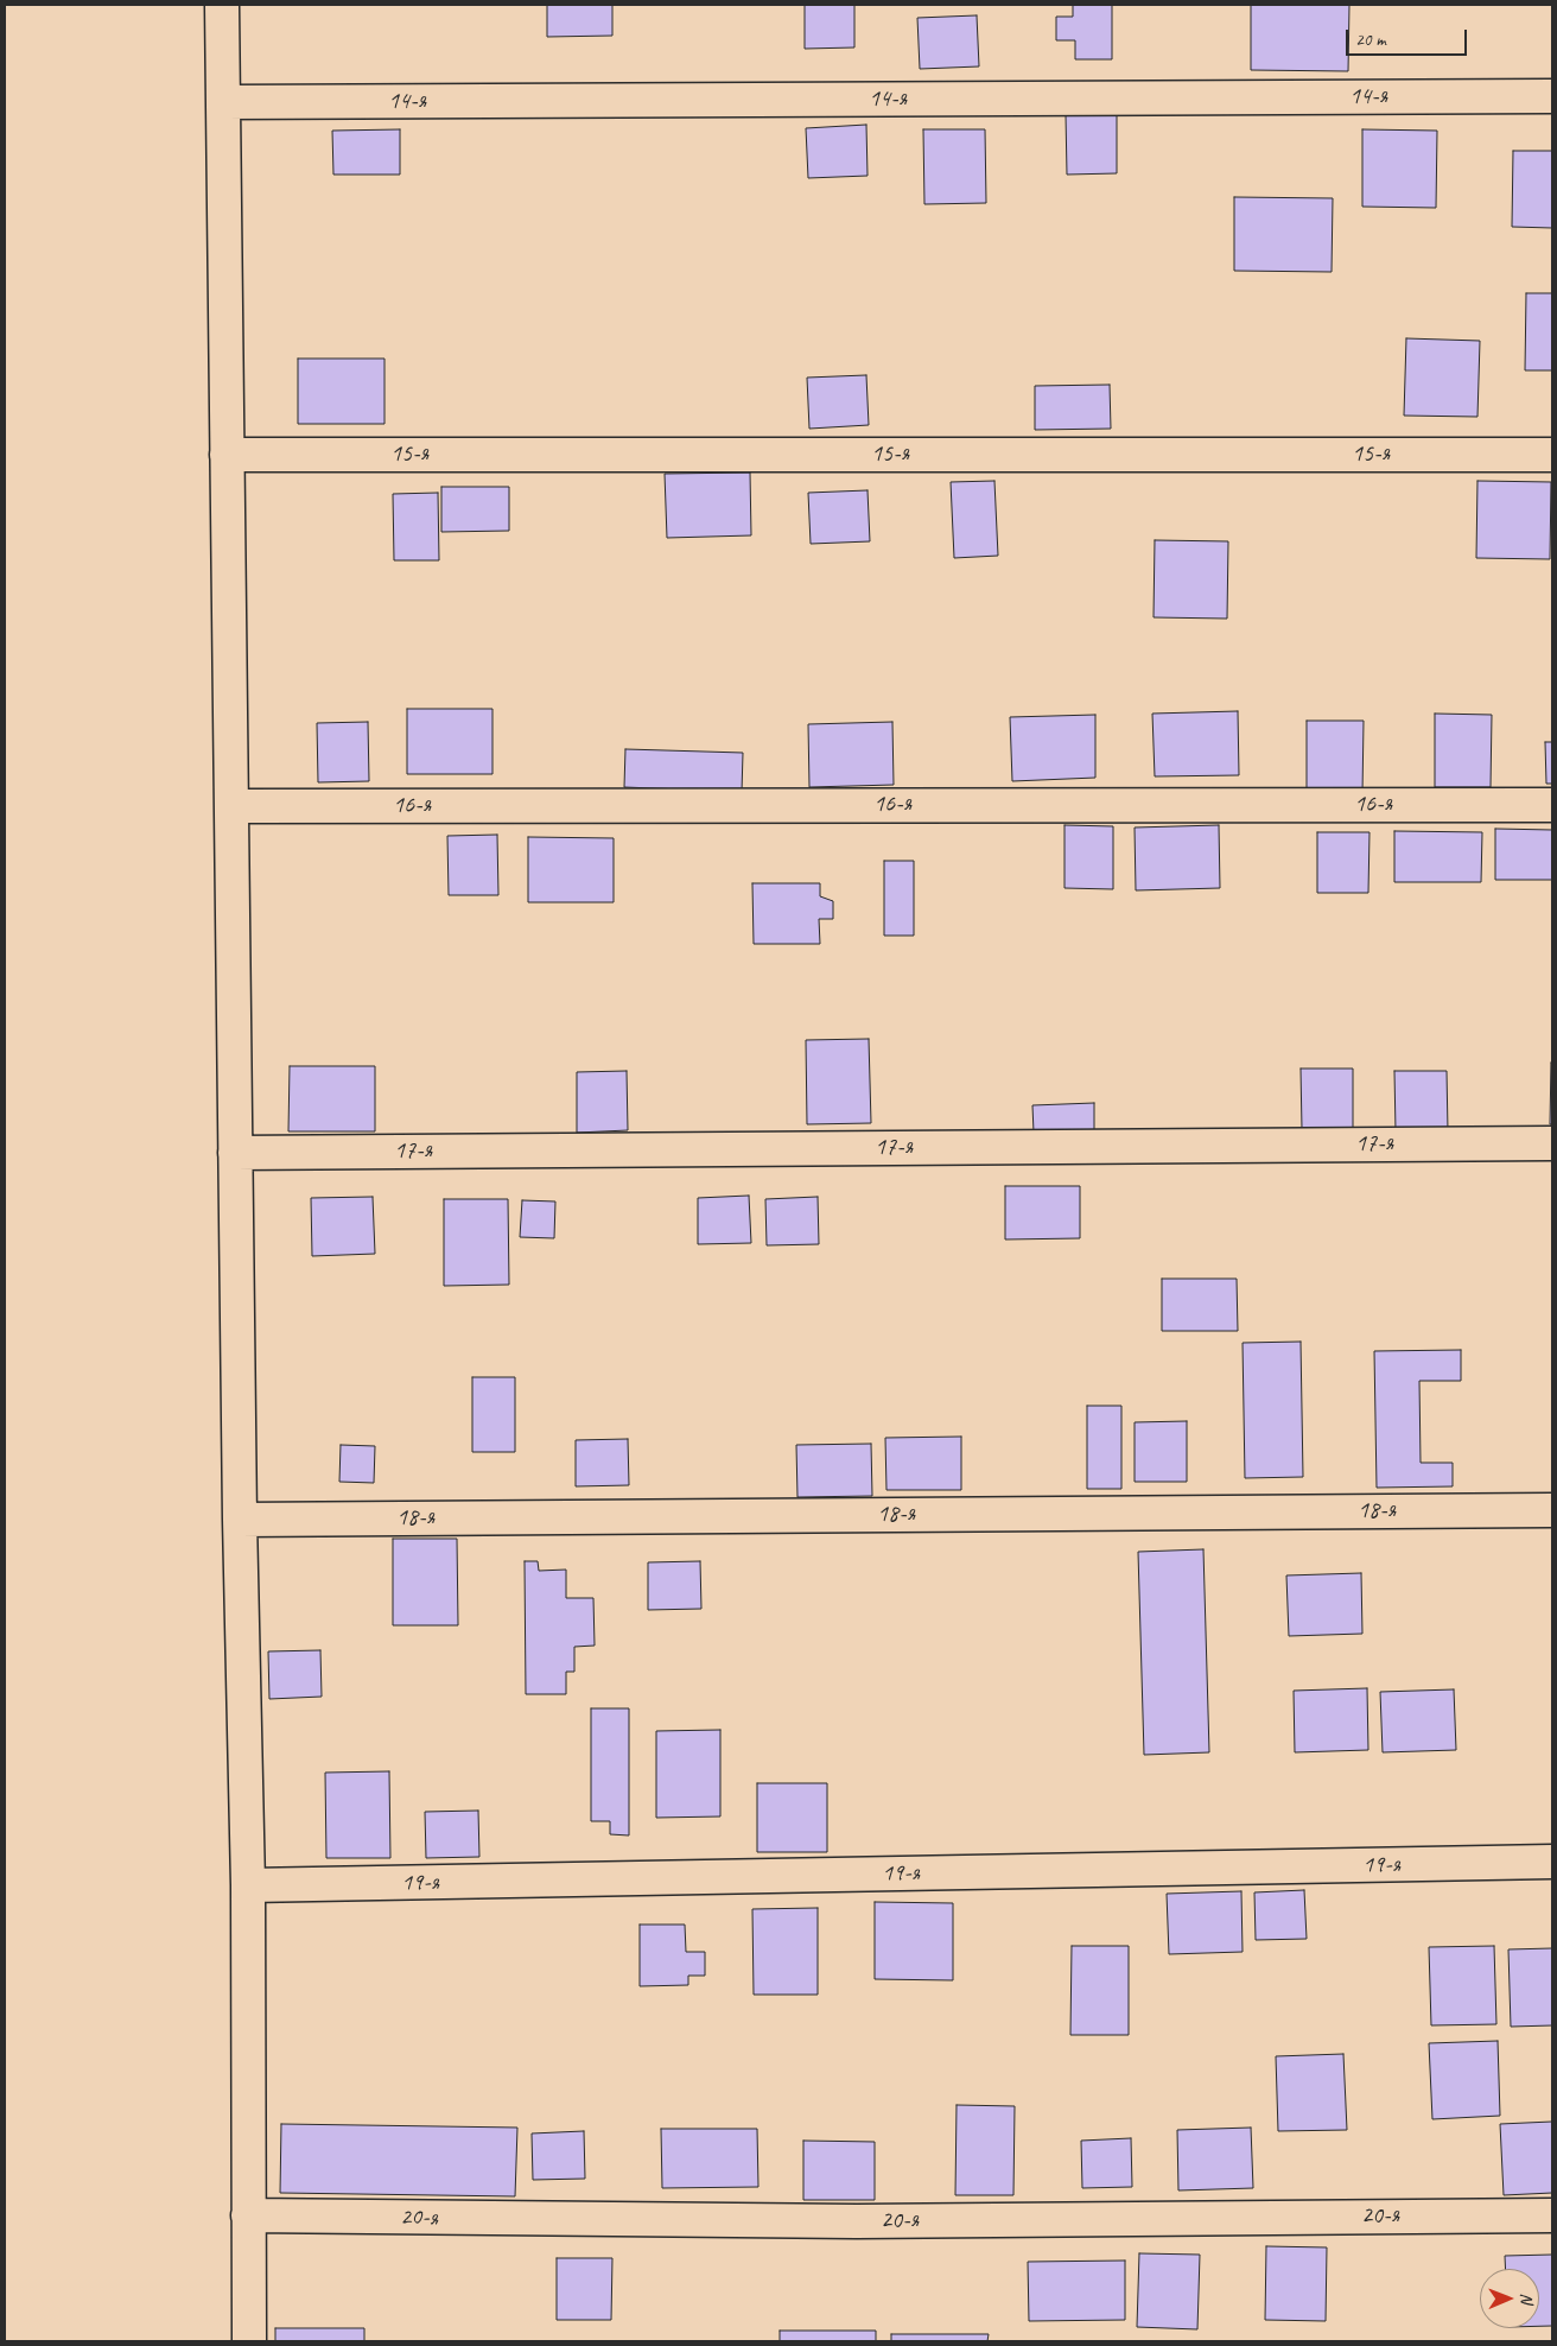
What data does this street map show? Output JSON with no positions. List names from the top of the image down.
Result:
{
  "streets": {
    "street": [
      "14-я",
      "15-я",
      "16-я",
      "17-я",
      "18-я",
      "19-я",
      "20-я"
    ]
  },
  "scale_bar": "20 m",
  "north": "right"
}
